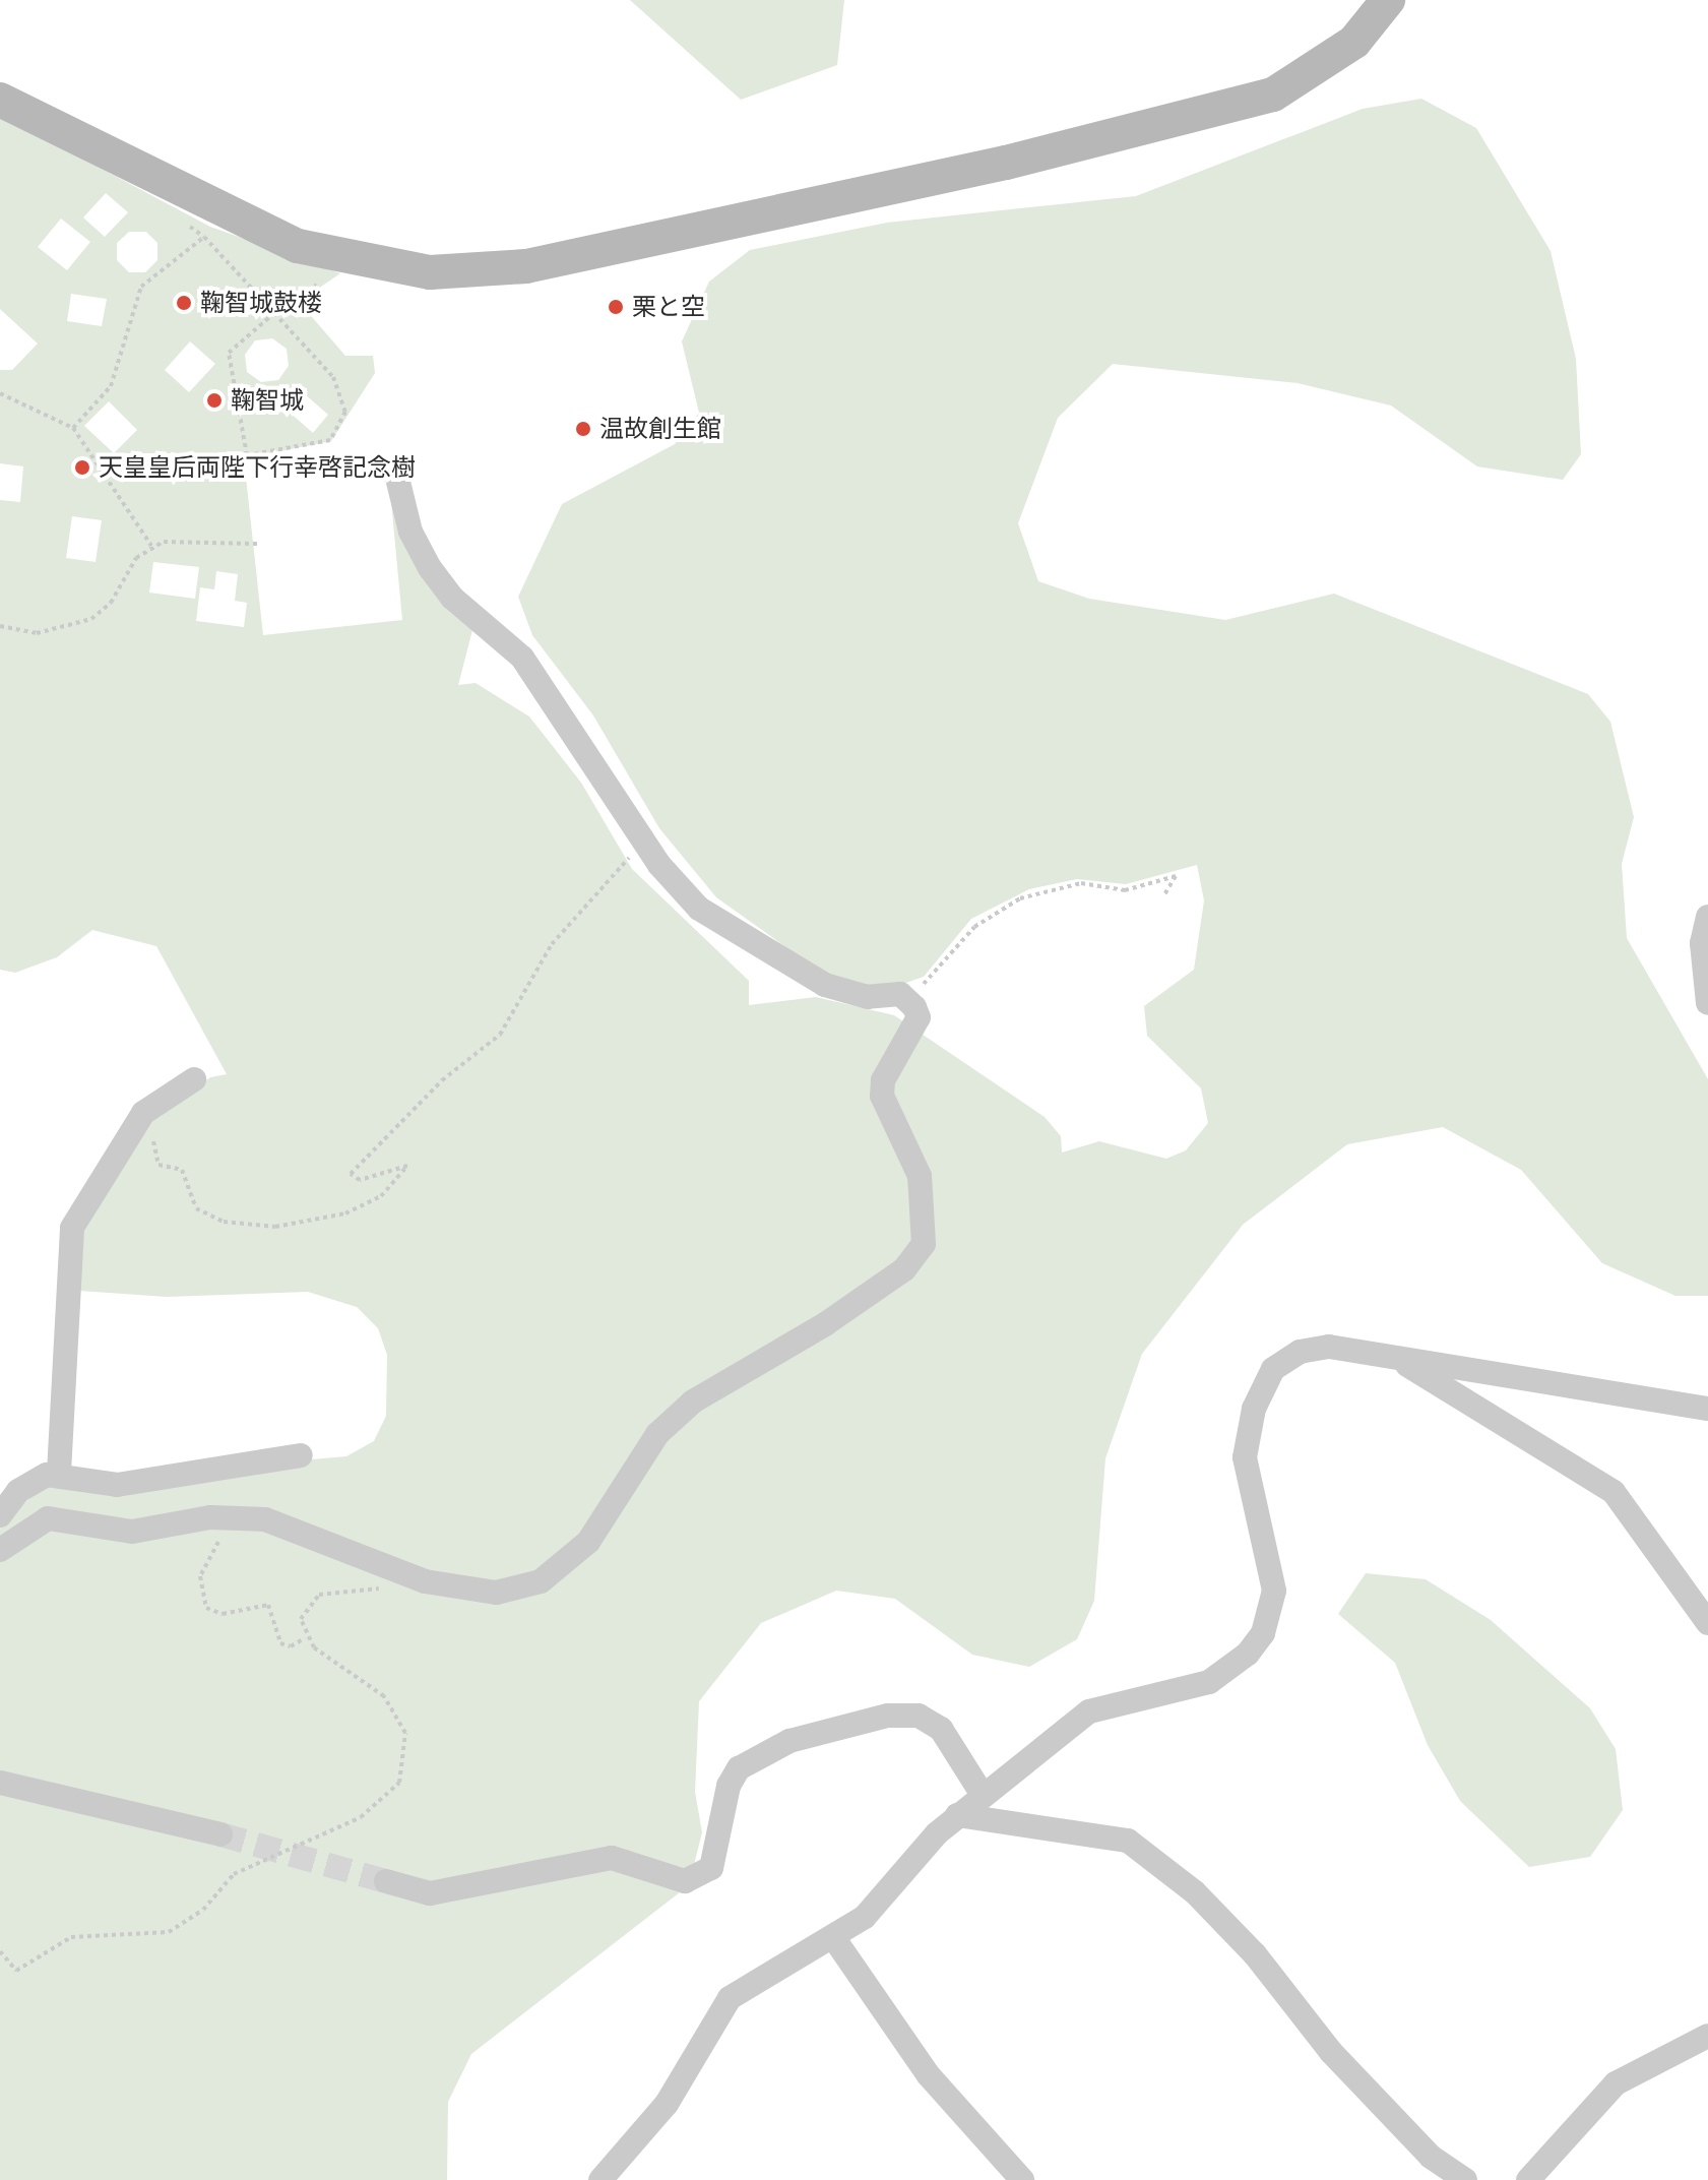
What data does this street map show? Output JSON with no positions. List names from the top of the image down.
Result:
{
  "places": [
    "鞠智城鼓楼",
    "栗と空",
    "鞠智城",
    "温故創生館",
    "天皇皇后両陛下行幸啓記念樹"
  ]
}
